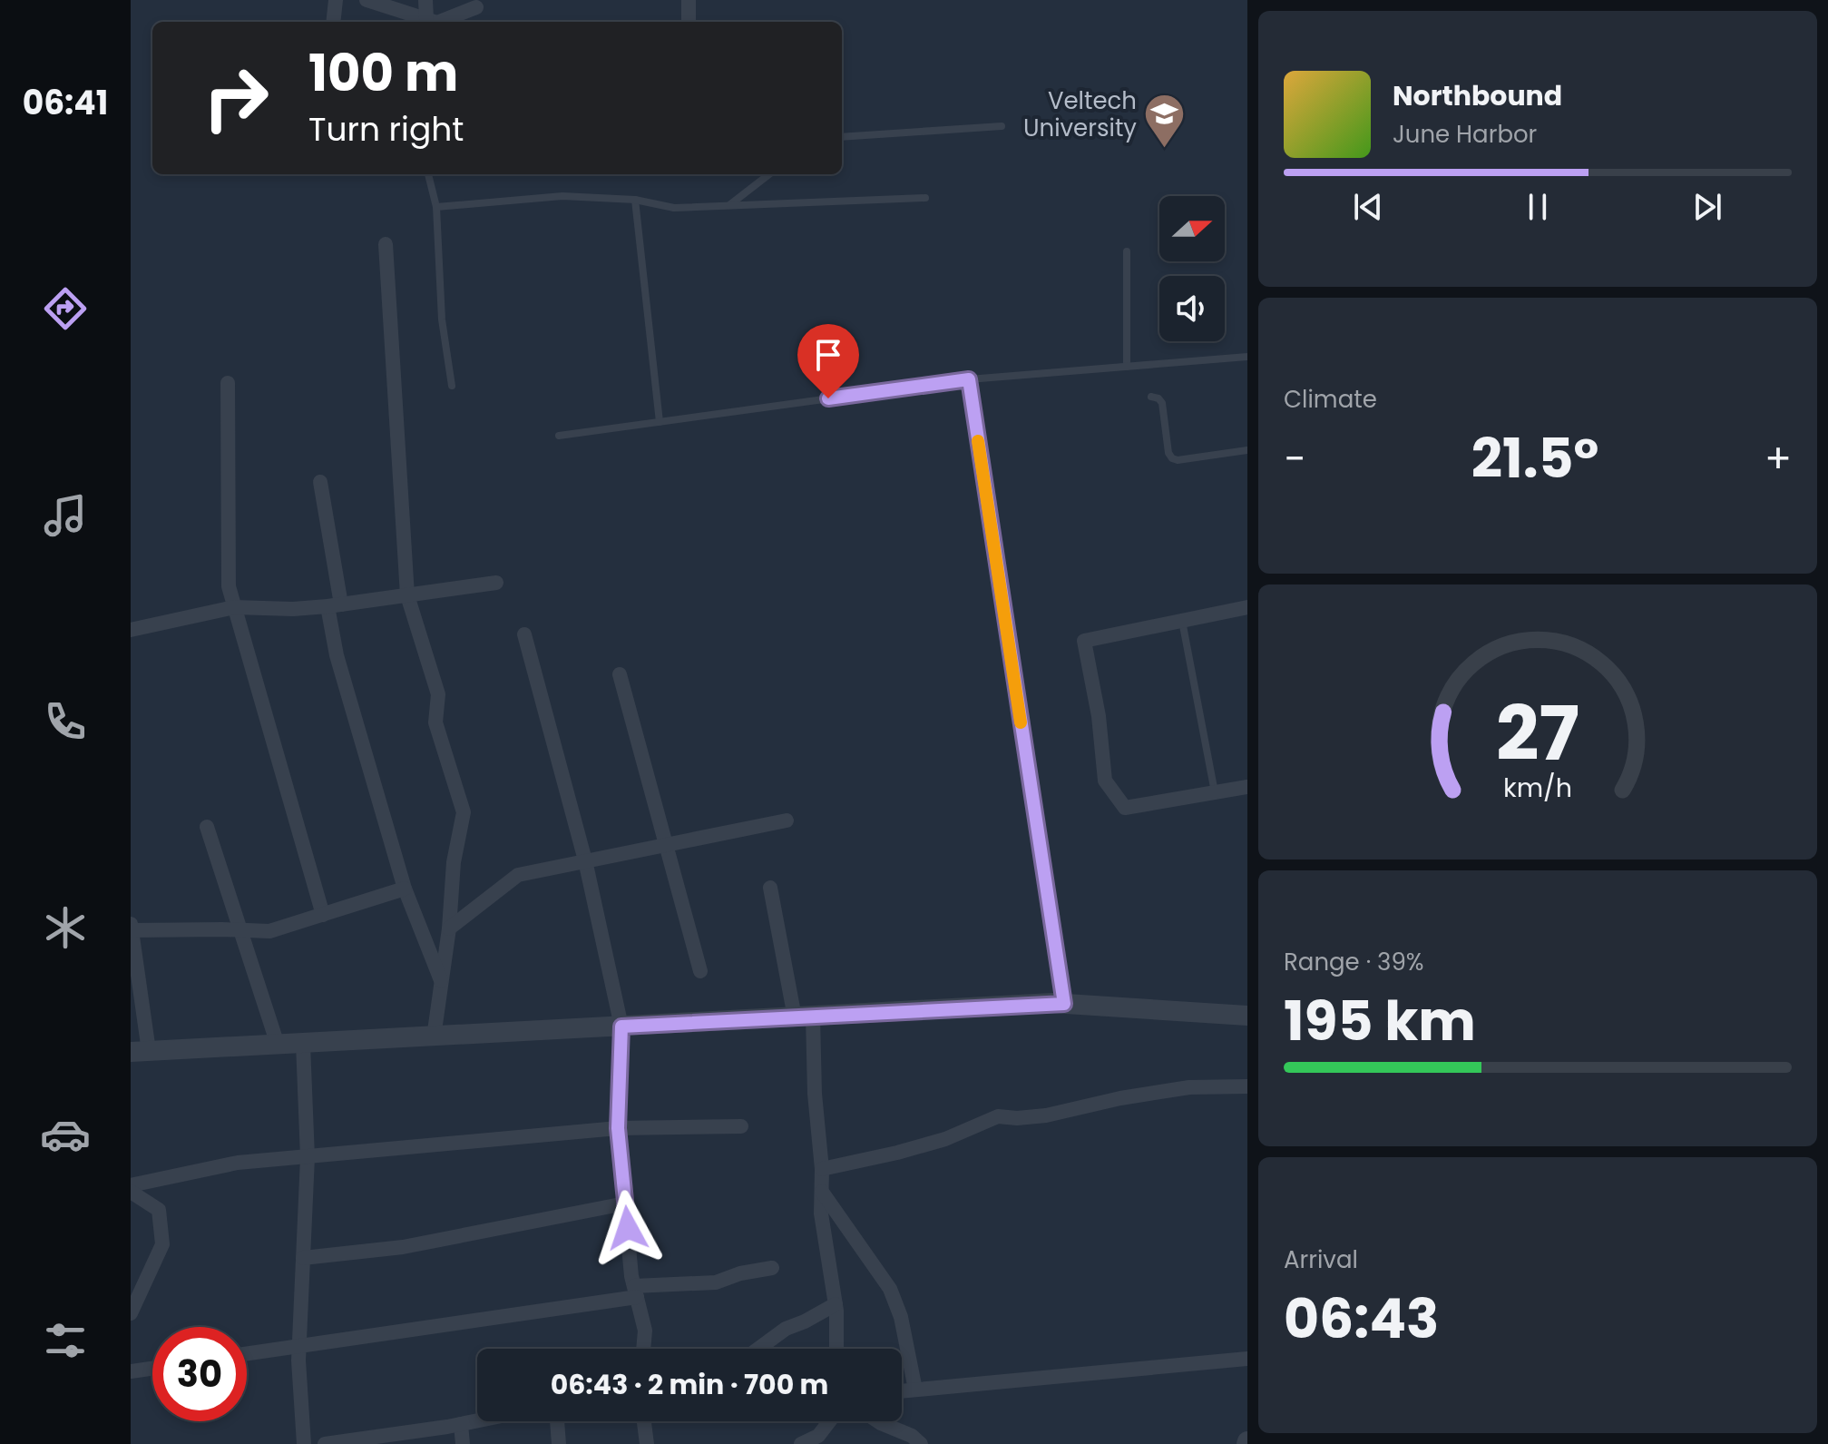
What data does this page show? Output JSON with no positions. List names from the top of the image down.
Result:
{
  "places": {
    "school or university": ["Veltech University"]
  },
  "north": "right",
  "page": {
    "tabs": "06:41",
    "turn": ["100 m", "Turn right"],
    "song": ["Northbound", "June Harbor"],
    "tile": [
      "Climate",
      ["Range · 39%", "195 km"],
      ["Arrival", "06:43"]
    ],
    "heat": ["−", "21.5°", "+"],
    "limit": "30",
    "trip": "06:43 · 2 min · 700 m",
    "gauge": ["27", "km/h"]
  }
}
